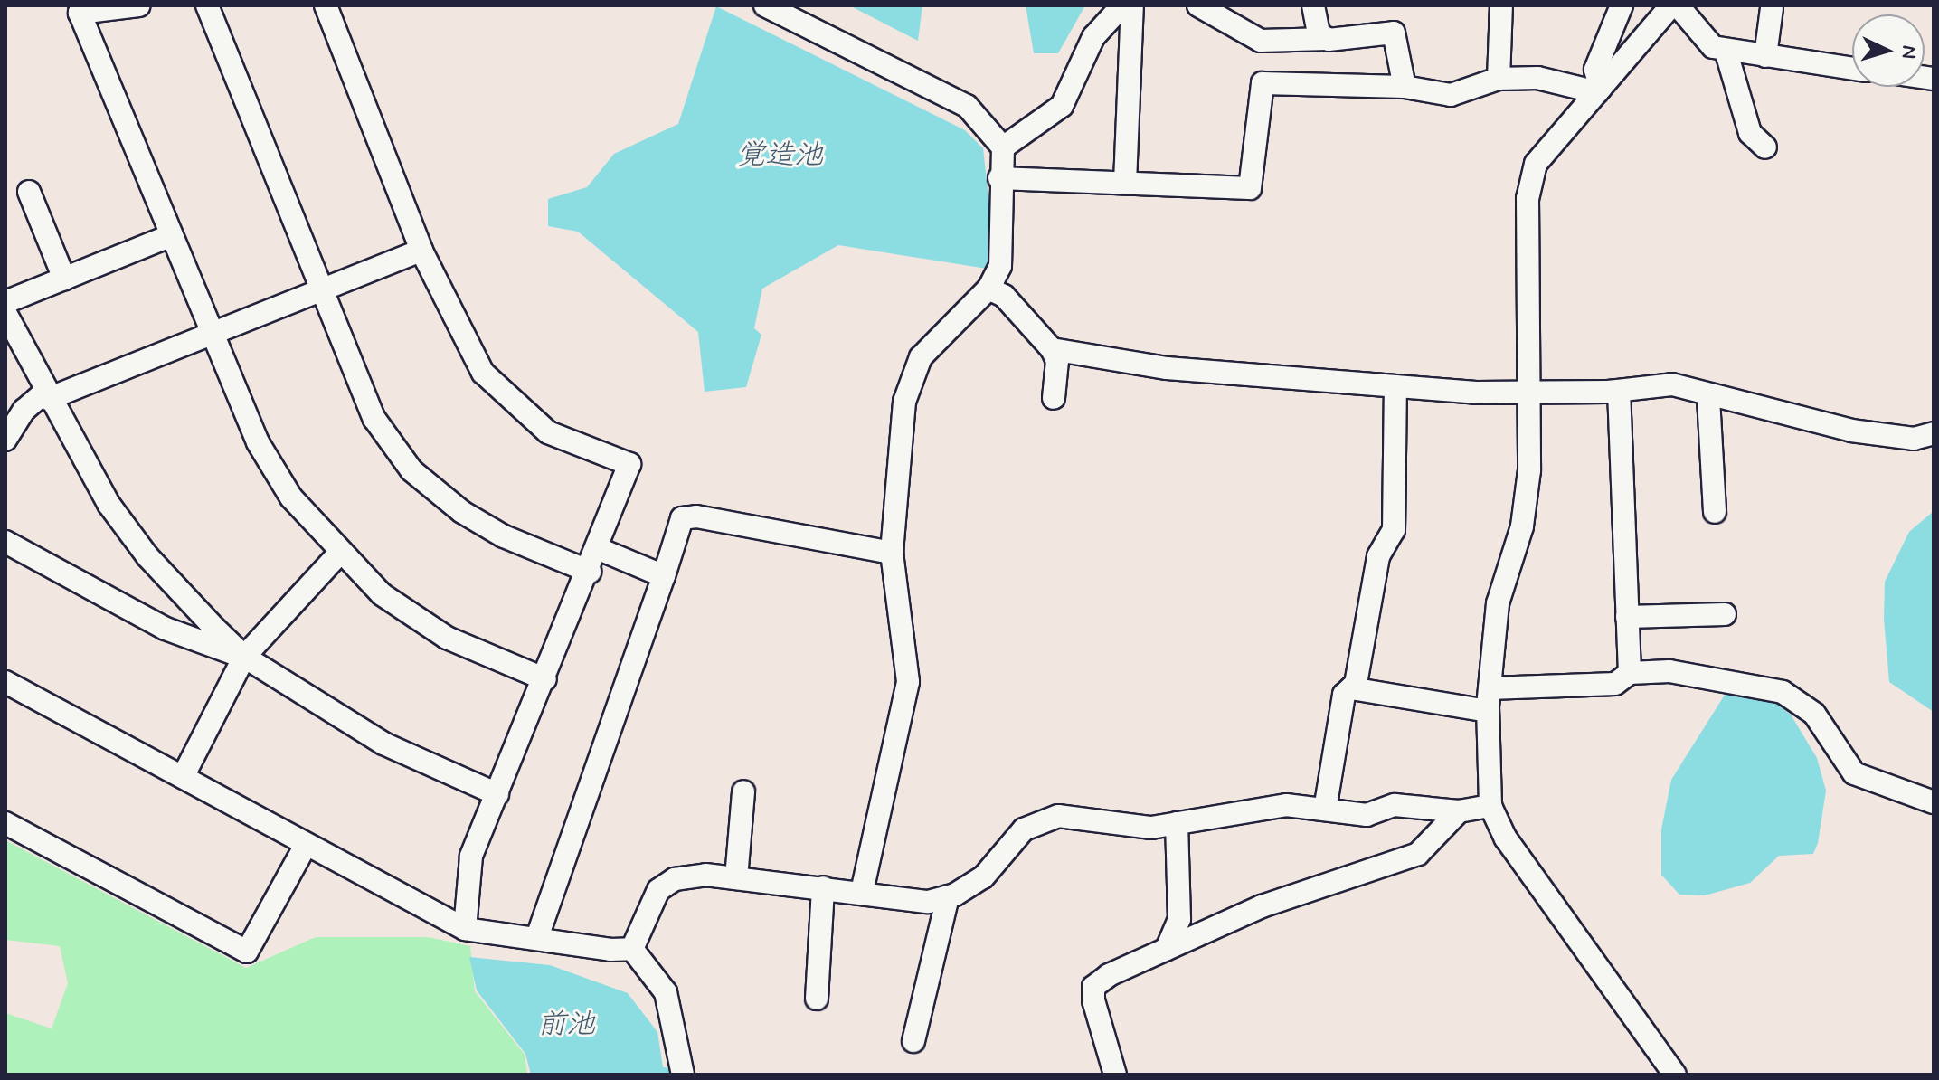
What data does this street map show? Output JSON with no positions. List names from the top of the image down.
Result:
{
  "water": ["覚造池", "前池"],
  "north": "right"
}
